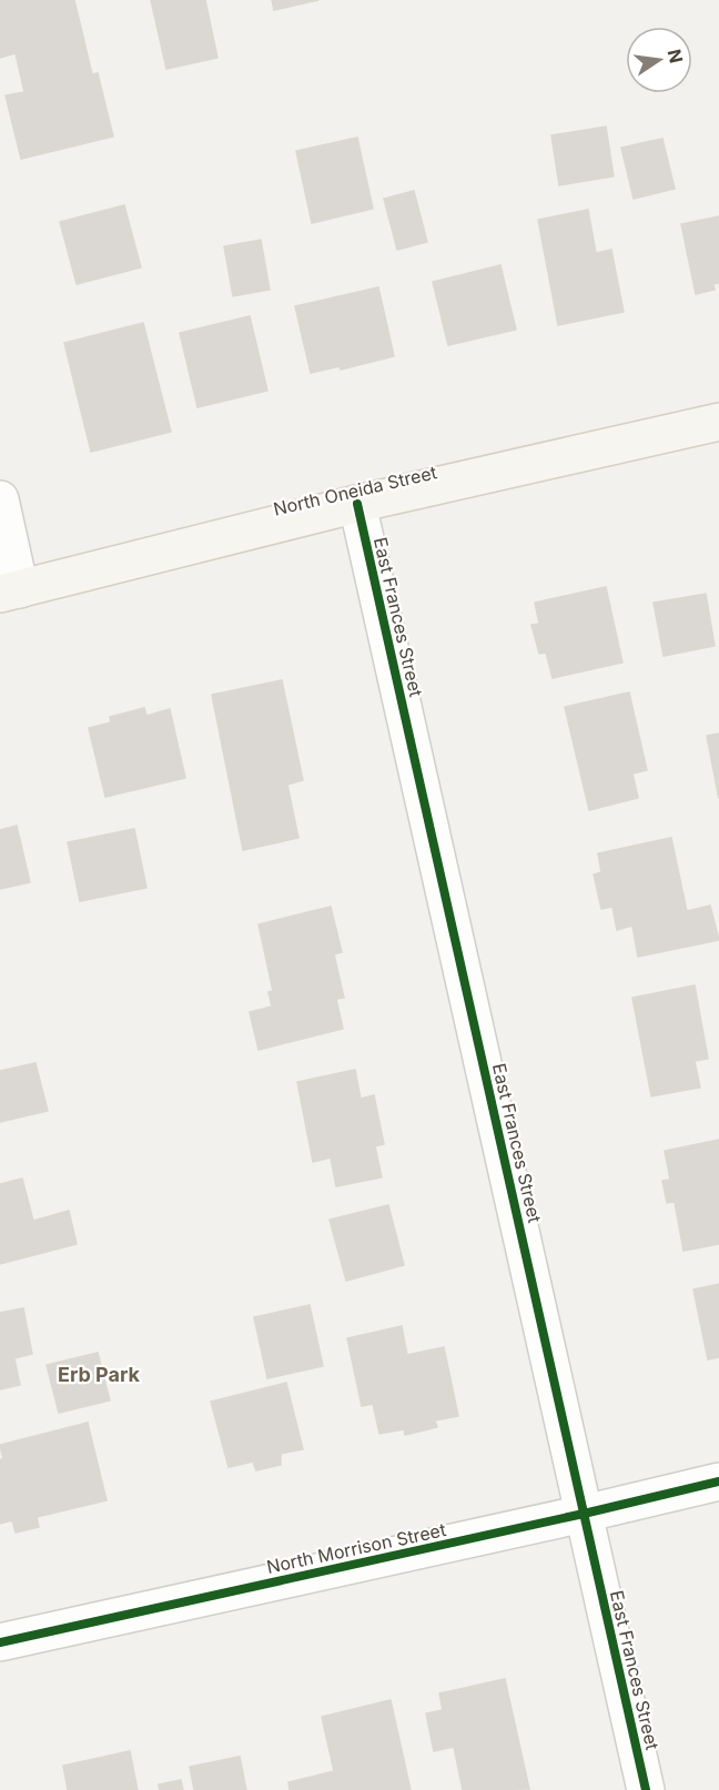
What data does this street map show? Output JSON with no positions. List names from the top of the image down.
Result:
{
  "streets": {
    "main road": ["North Oneida Street"],
    "street": ["East Frances Street", "North Morrison Street"]
  },
  "crossings": [
    ["North Oneida Street", "East Frances Street"],
    ["East Frances Street", "North Morrison Street"]
  ],
  "districts": ["Erb Park"],
  "north": "right"
}
